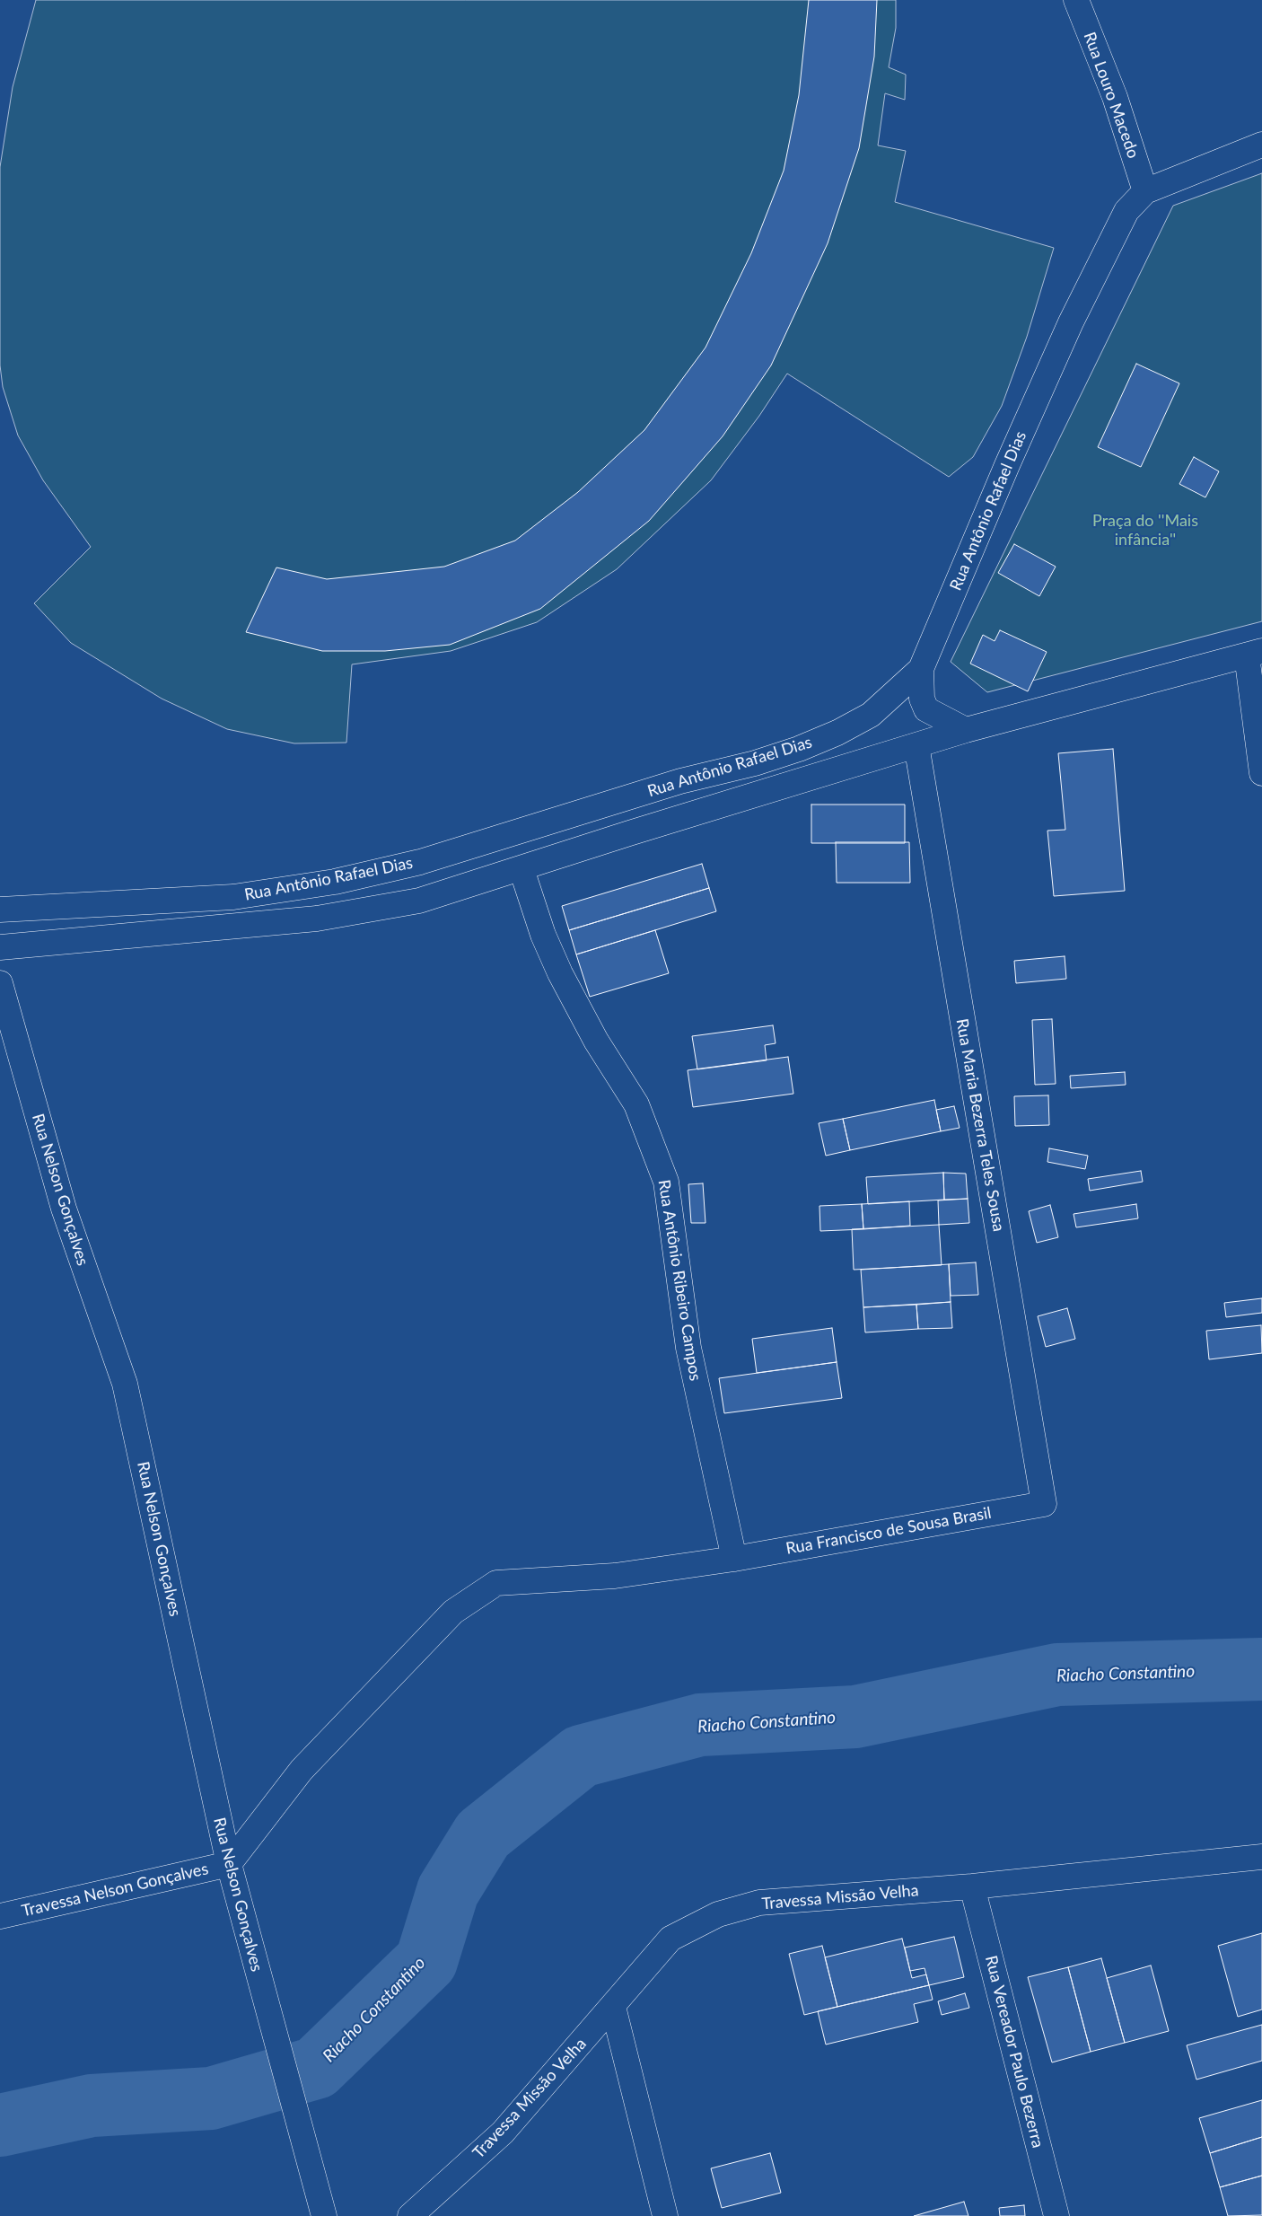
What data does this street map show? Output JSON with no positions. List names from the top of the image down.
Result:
{
  "streets": {
    "street": [
      "Rua Louro Macedo",
      "Rua Antônio Rafael Dias",
      "Rua Maria Bezerra Teles Sousa",
      "Rua Nelson Gonçalves",
      "Rua Antônio Ribeiro Campos",
      "Rua Francisco de Sousa Brasil",
      "Travessa Nelson Gonçalves",
      "Travessa Missão Velha",
      "Rua Vereador Paulo Bezerra"
    ]
  },
  "crossings": [
    ["Rua Louro Macedo", "Rua Antônio Rafael Dias"],
    ["Rua Antônio Rafael Dias", "Rua Maria Bezerra Teles Sousa"],
    ["Rua Antônio Rafael Dias", "Rua Antônio Ribeiro Campos"],
    ["Rua Maria Bezerra Teles Sousa", "Rua Francisco de Sousa Brasil"],
    ["Rua Nelson Gonçalves", "Rua Francisco de Sousa Brasil"],
    ["Rua Nelson Gonçalves", "Travessa Nelson Gonçalves"],
    ["Rua Antônio Ribeiro Campos", "Rua Francisco de Sousa Brasil"],
    ["Rua Francisco de Sousa Brasil", "Travessa Nelson Gonçalves"],
    ["Travessa Missão Velha", "Rua Vereador Paulo Bezerra"]
  ],
  "water": ["Riacho Constantino"],
  "parks": ["Praça do ''Mais infância''"]
}
